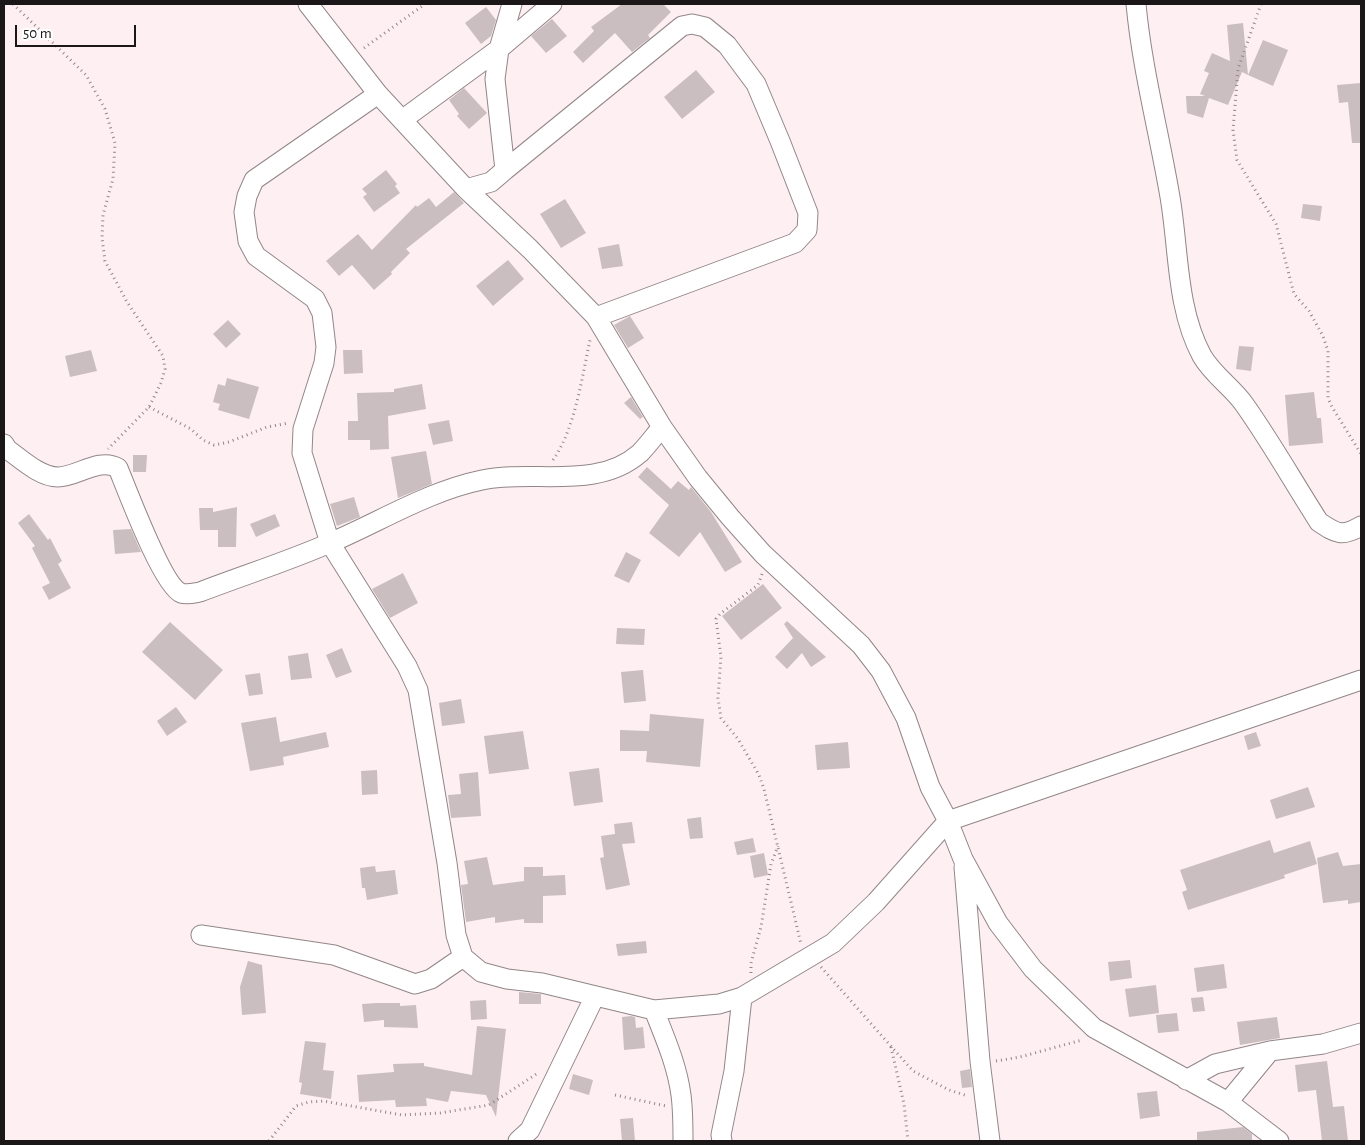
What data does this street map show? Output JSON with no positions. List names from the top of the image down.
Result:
{
  "scale_bar": "50 m"
}
